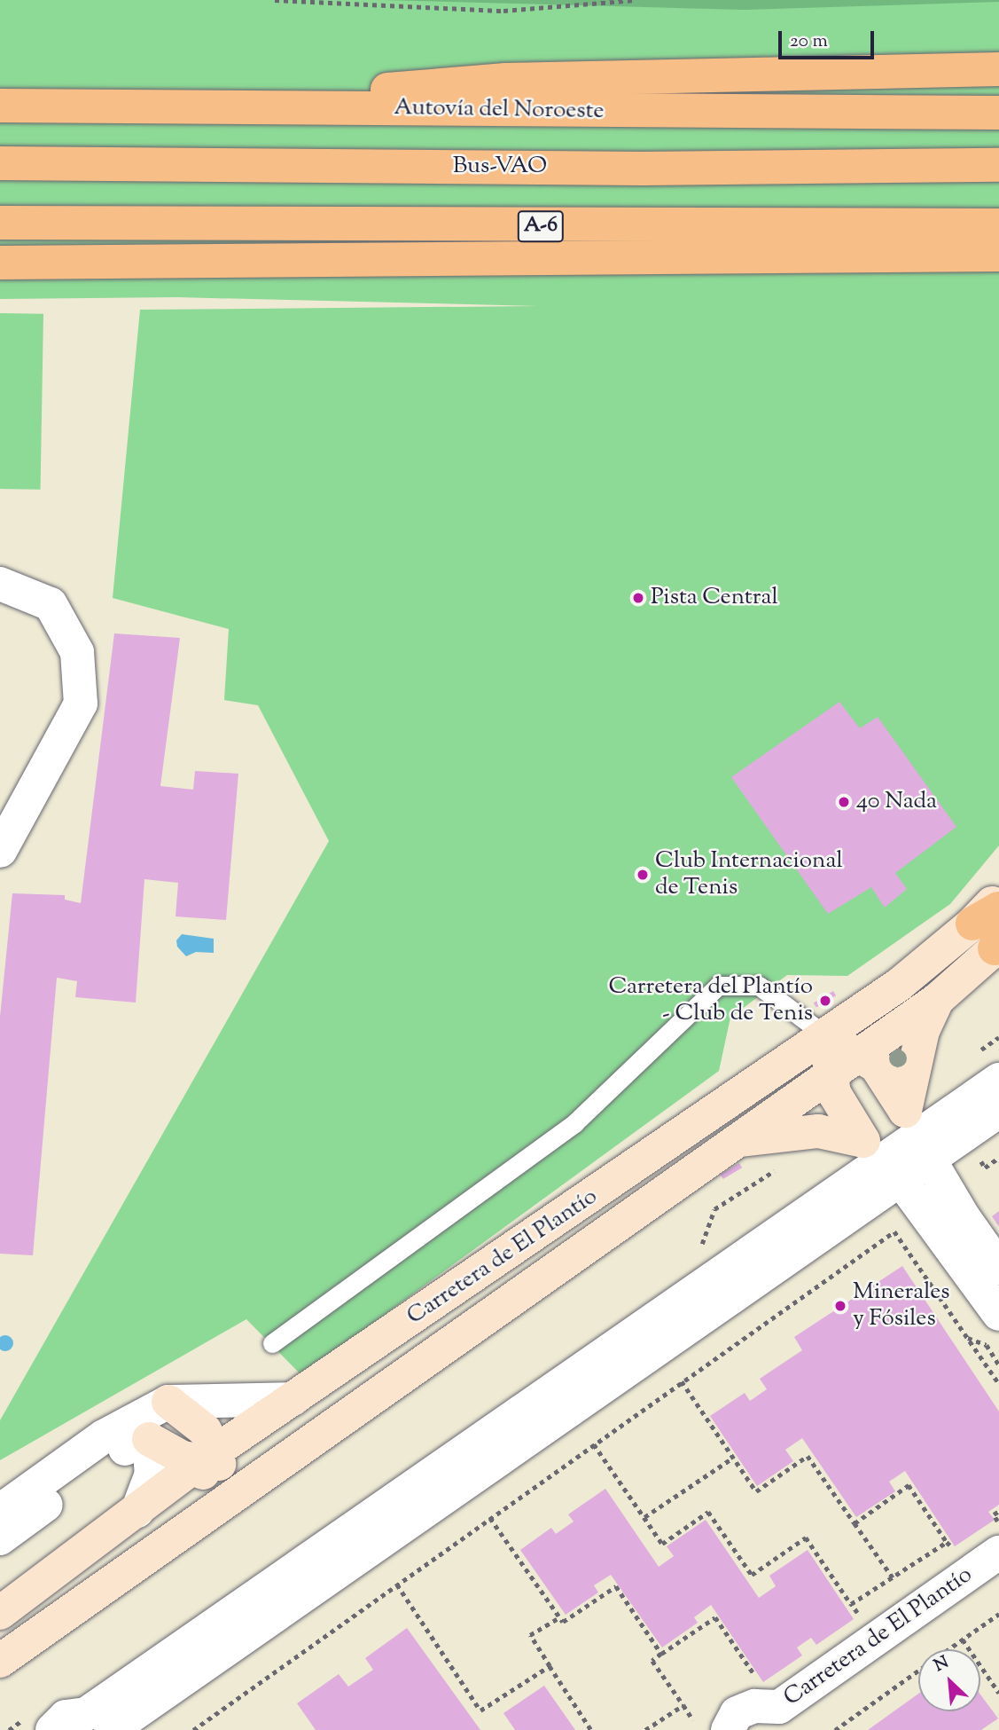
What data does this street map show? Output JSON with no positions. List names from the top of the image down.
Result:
{
  "streets": {
    "highway": ["Autovía del Noroeste", "Bus-VAO", "A-6"],
    "street": ["Carretera de El Plantío"]
  },
  "places": [
    "Pista Central",
    "40 Nada",
    "Club Internacional de Tenis",
    "Carretera del Plantío - Club de Tenis",
    "Minerales y Fósiles"
  ],
  "scale_bar": "20 m",
  "north": "top left"
}
